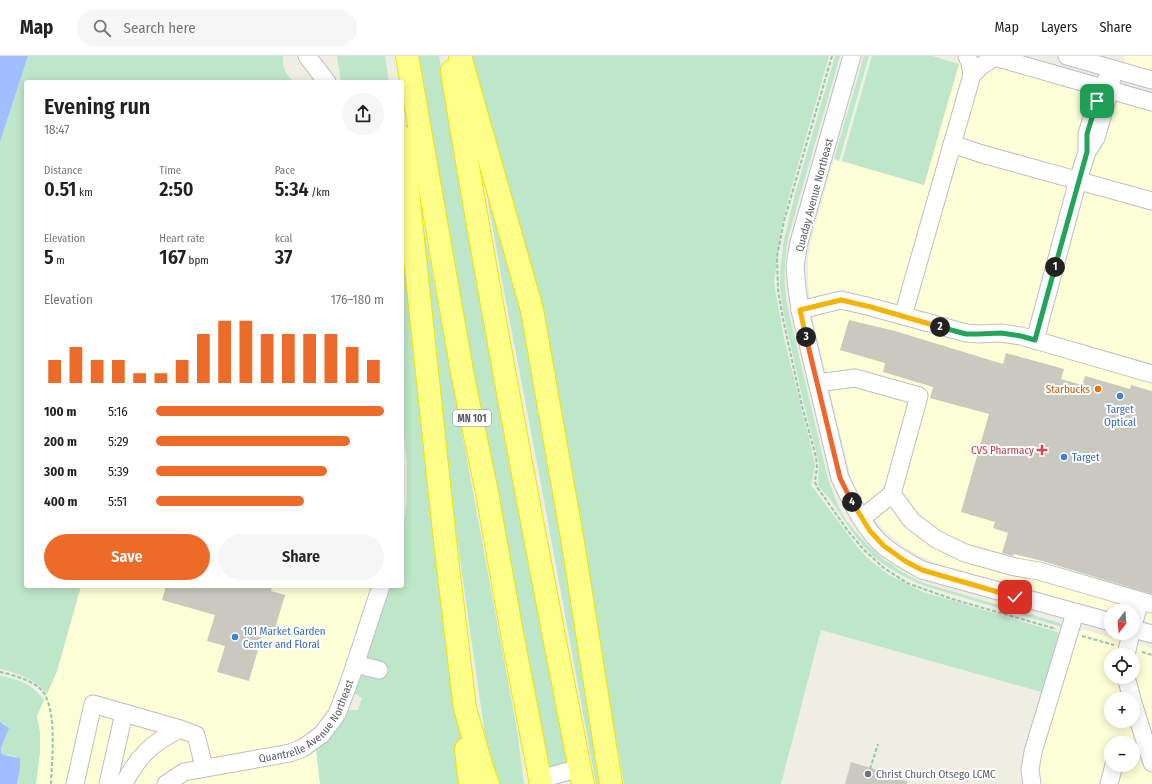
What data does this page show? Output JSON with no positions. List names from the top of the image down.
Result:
{
  "streets": {
    "highway": ["MN 101"],
    "street": ["Quaday Avenue Northeast", "Quantrelle Avenue Northeast"]
  },
  "places": {
    "other": [
      "Starbucks",
      "Target Optical",
      "Target",
      "101 Market Garden Center and Floral",
      "Christ Church Otsego LCMC"
    ],
    "health": ["CVS Pharmacy"]
  },
  "north": "bottom",
  "page": {
    "header": "Map",
    "search": "Search here",
    "nav": ["Map", "Layers", "Share"],
    "heading": ["Evening run", "18:47"],
    "stats": [
      ["Distance", "0.51 km"],
      ["Time", "2:50"],
      ["Pace", "5:34 /km"],
      ["Elevation", "5 m"],
      ["Heart rate", "167 bpm"],
      ["kcal", "37"]
    ],
    "pins": [
      "1",
      "2",
      "3",
      "4"
    ],
    "chart": ["Elevation", "176–180 m"],
    "list": [
      {
        "name": "100 m",
        "note": "5:16"
      },
      {
        "name": "200 m",
        "note": "5:29"
      },
      {
        "name": "300 m",
        "note": "5:39"
      },
      {
        "name": "400 m",
        "note": "5:51"
      }
    ],
    "buttons": ["Save", "Share"],
    "map_buttons": ["+", "−"]
  }
}
